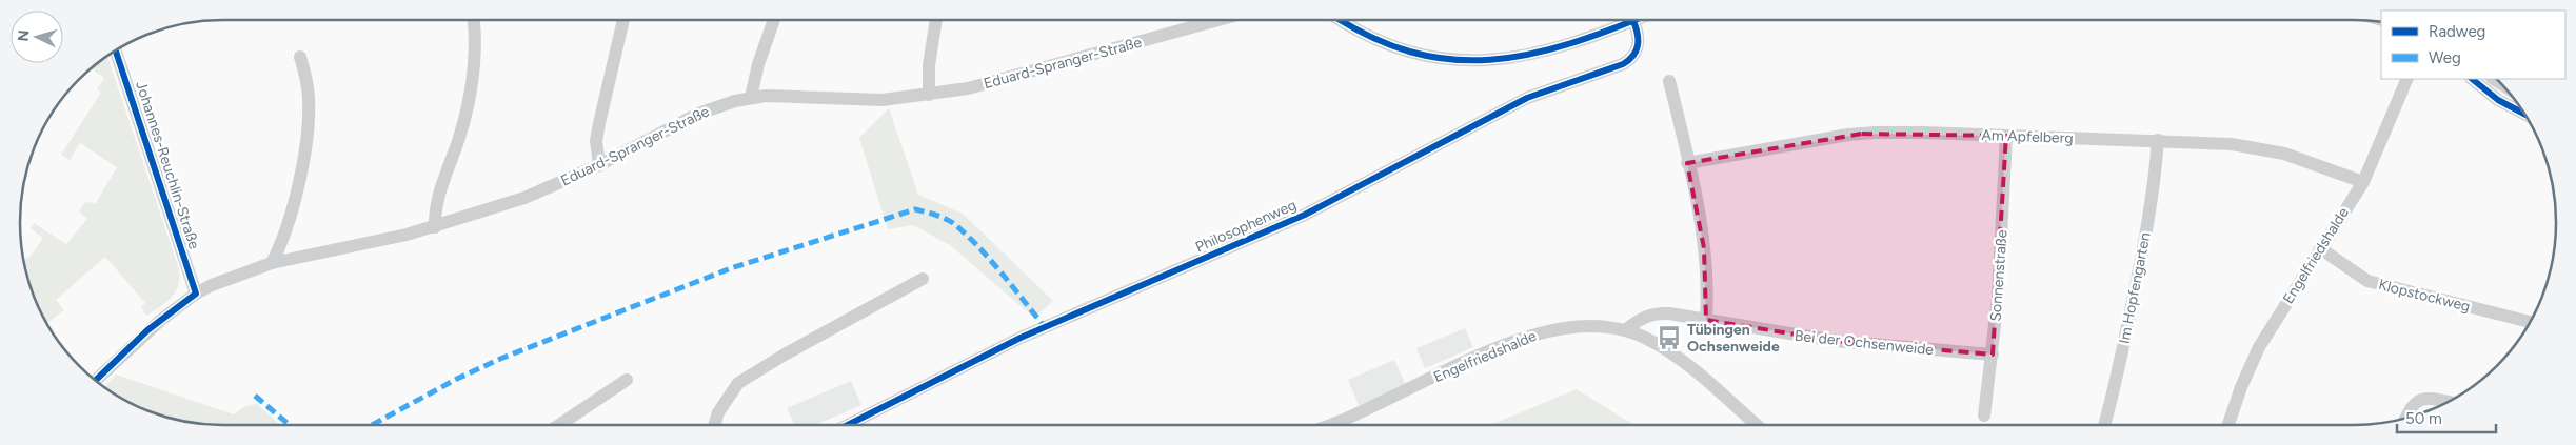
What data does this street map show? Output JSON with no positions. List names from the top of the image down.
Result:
{
  "streets": {
    "street": [
      "Eduard-Spranger-Straße",
      "Am Apfelberg",
      "Johannes-Reuchlin-Straße",
      "Philosophenweg",
      "Engelfriedshalde",
      "Sonnenstraße",
      "Im Hopfengarten",
      "Klopstockweg",
      "Bei der Ochsenweide"
    ]
  },
  "crossings": [
    ["Eduard-Spranger-Straße", "Johannes-Reuchlin-Straße"],
    ["Am Apfelberg", "Engelfriedshalde"],
    ["Am Apfelberg", "Sonnenstraße"],
    ["Am Apfelberg", "Im Hopfengarten"],
    ["Engelfriedshalde", "Klopstockweg"],
    ["Engelfriedshalde", "Bei der Ochsenweide"],
    ["Sonnenstraße", "Bei der Ochsenweide"]
  ],
  "places": {
    "bus stop": ["Tübingen Ochsenweide"]
  },
  "legend": ["Radweg", "Weg"],
  "scale_bar": "50 m",
  "north": "left"
}
